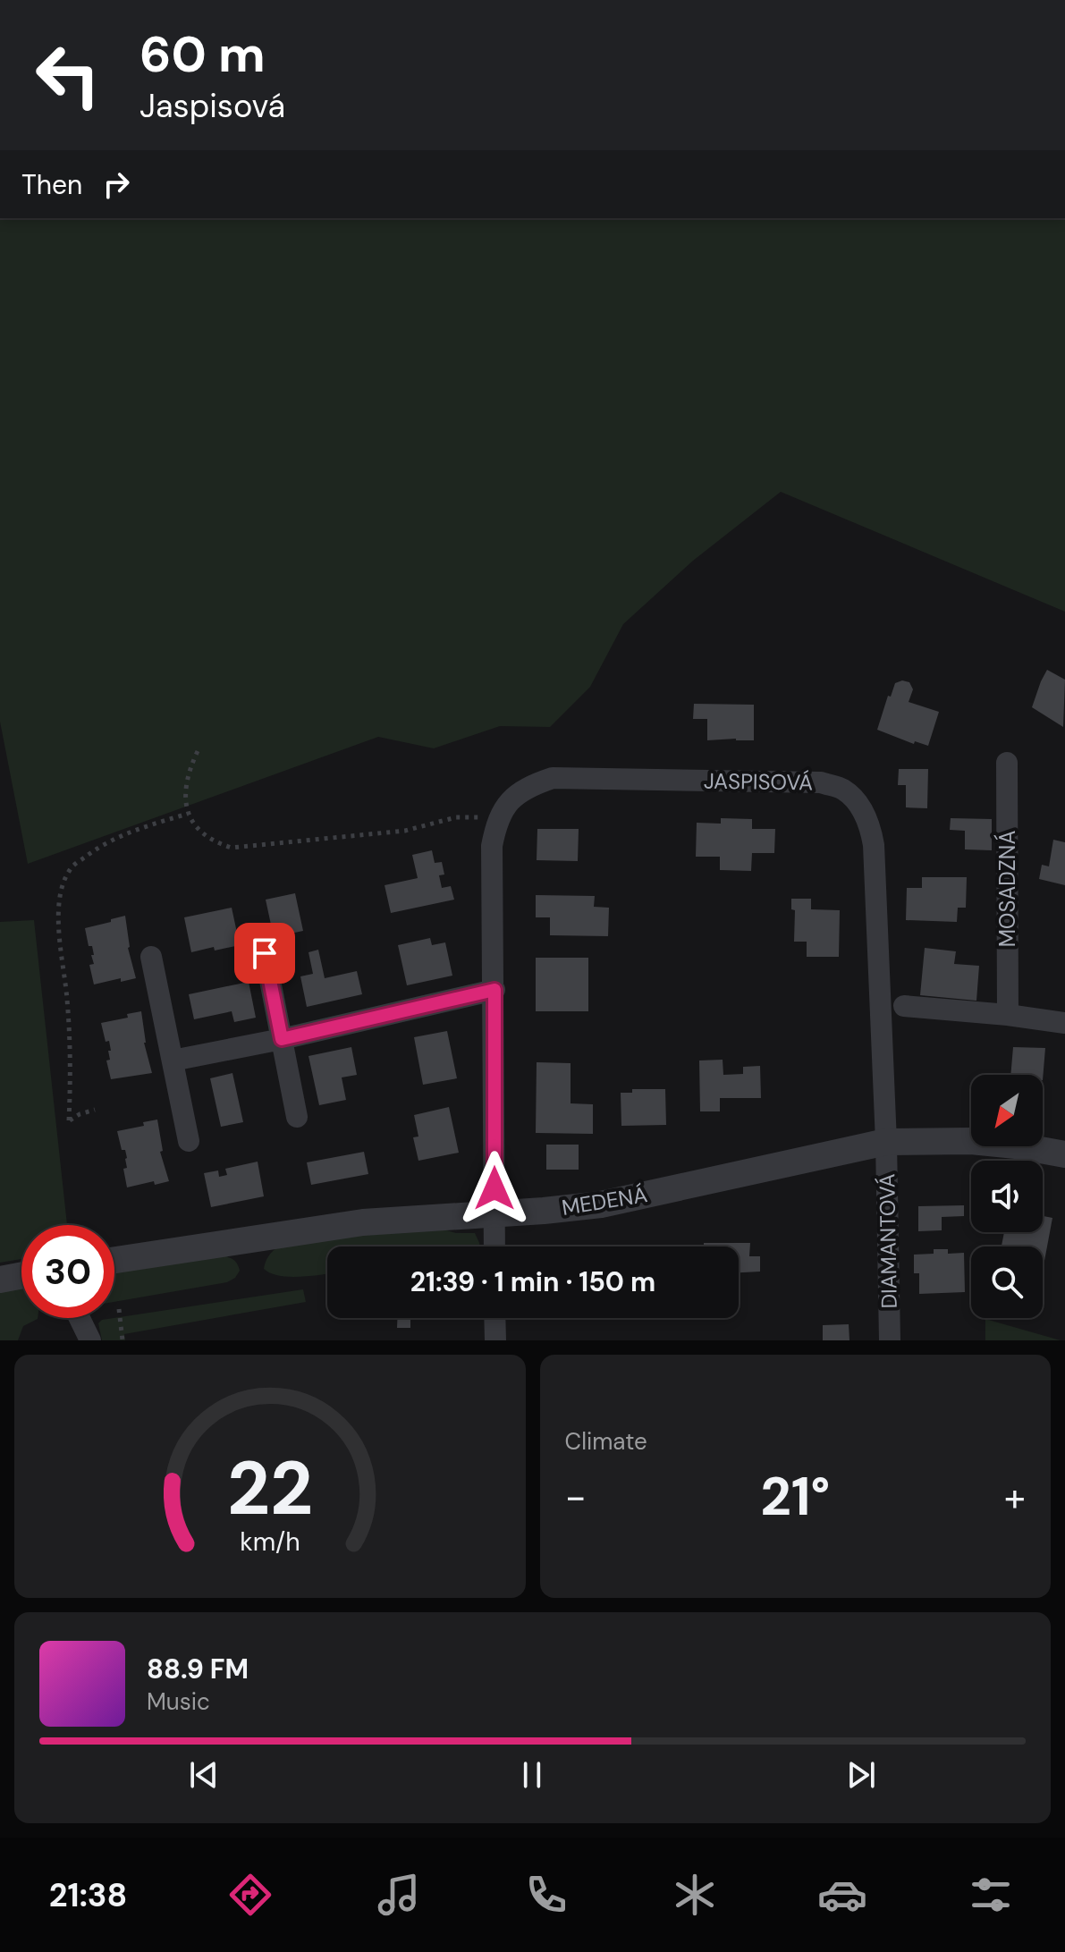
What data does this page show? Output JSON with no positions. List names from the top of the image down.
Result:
{
  "streets": {
    "street": [
      "JASPISOVÁ",
      "MOSADZNÁ",
      "MEDENÁ",
      "DIAMANTOVÁ"
    ]
  },
  "crossings": [
    ["JASPISOVÁ", "MEDENÁ"],
    ["JASPISOVÁ", "DIAMANTOVÁ"],
    ["MEDENÁ", "DIAMANTOVÁ"]
  ],
  "north": "bottom left",
  "page": {
    "turn": ["60 m", "Jaspisová"],
    "then": "Then",
    "limit": "30",
    "trip": "21:39 · 1 min · 150 m",
    "tile": "Climate",
    "heat": ["−", "21°", "+"],
    "song": ["88.9 FM", "Music"],
    "tabs": "21:38",
    "gauge": ["22", "km/h"]
  }
}
